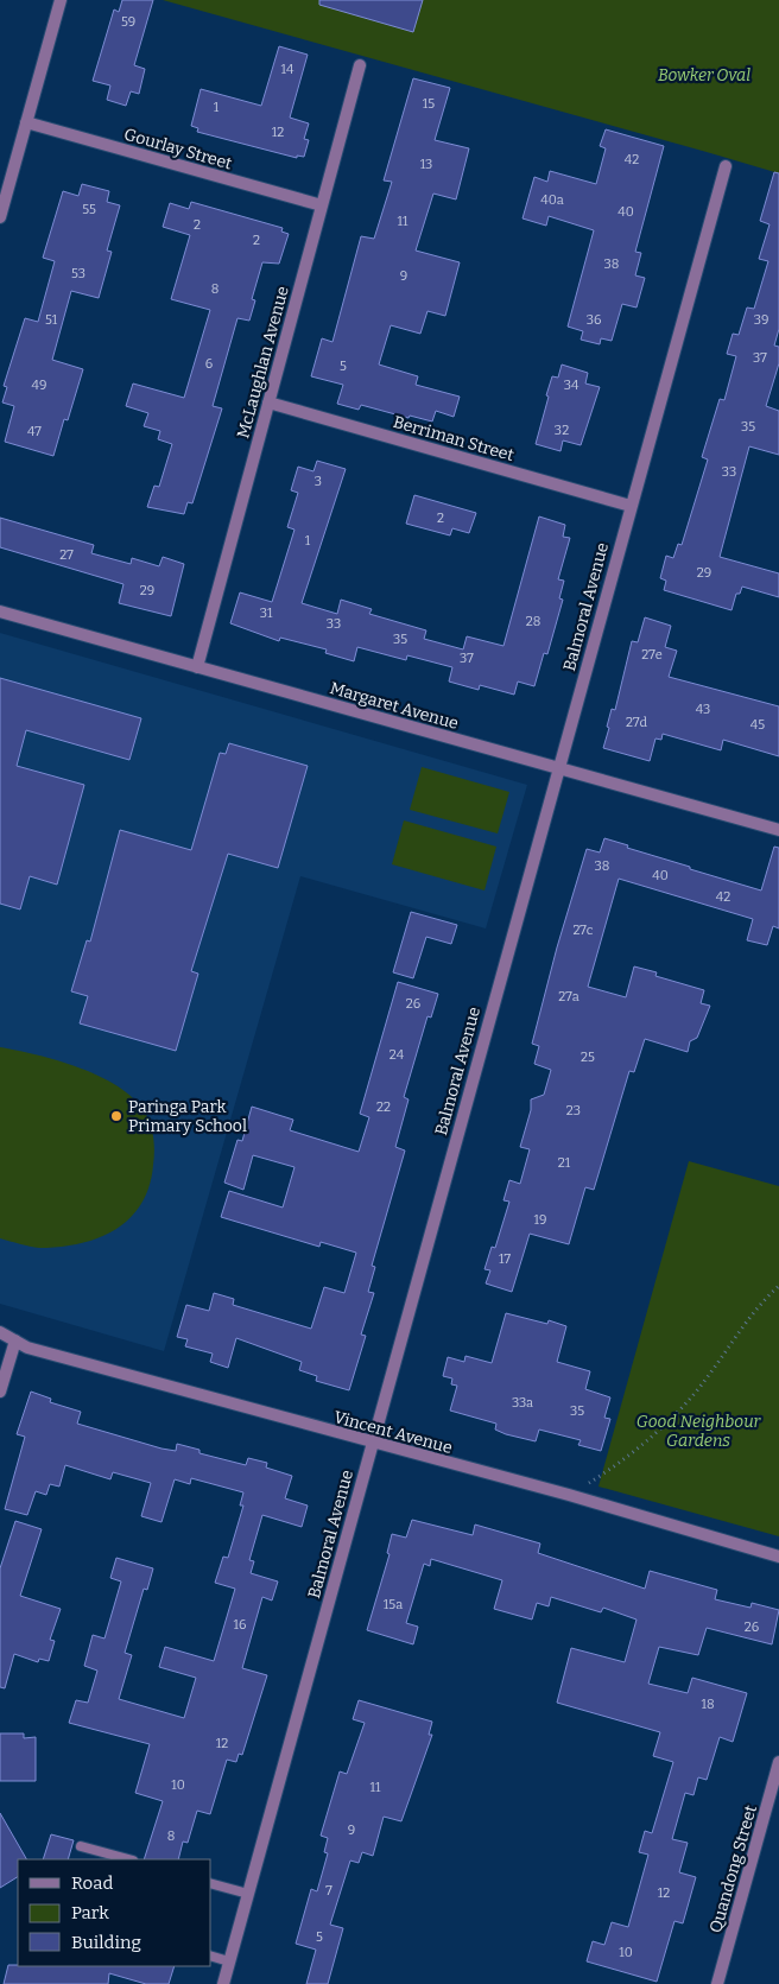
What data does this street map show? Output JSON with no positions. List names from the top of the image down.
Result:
{
  "streets": {
    "street": [
      "Gourlay Street",
      "McLaughlan Avenue",
      "Berriman Street",
      "Balmoral Avenue",
      "Margaret Avenue",
      "Vincent Avenue",
      "Quandong Street"
    ]
  },
  "crossings": [
    ["Gourlay Street", "McLaughlan Avenue"],
    ["McLaughlan Avenue", "Berriman Street"],
    ["McLaughlan Avenue", "Margaret Avenue"],
    ["Berriman Street", "Balmoral Avenue"],
    ["Balmoral Avenue", "Margaret Avenue"],
    ["Balmoral Avenue", "Vincent Avenue"]
  ],
  "parks": ["Bowker Oval", "Good Neighbour Gardens"],
  "places": ["Paringa Park Primary School"],
  "house_numbers": [
    "59",
    "14",
    "15",
    "1",
    "12",
    "42",
    "13",
    "40a",
    "55",
    "40",
    "11",
    "2",
    "2",
    "38",
    "53",
    "9",
    "8",
    "51",
    "36",
    "39",
    "37",
    "6",
    "5",
    "49",
    "34",
    "35",
    "32",
    "47",
    "33",
    "3",
    "2",
    "1",
    "27",
    "29",
    "29",
    "31",
    "28",
    "33",
    "35",
    "27e",
    "37",
    "43",
    "27d",
    "45",
    "38",
    "40",
    "42",
    "27c",
    "27a",
    "26",
    "24",
    "25",
    "22",
    "23",
    "21",
    "19",
    "17",
    "33a",
    "35",
    "15a",
    "16",
    "26",
    "18",
    "12",
    "10",
    "11",
    "9",
    "8",
    "7",
    "12",
    "5",
    "10"
  ],
  "legend": ["Road", "Park", "Building"]
}
